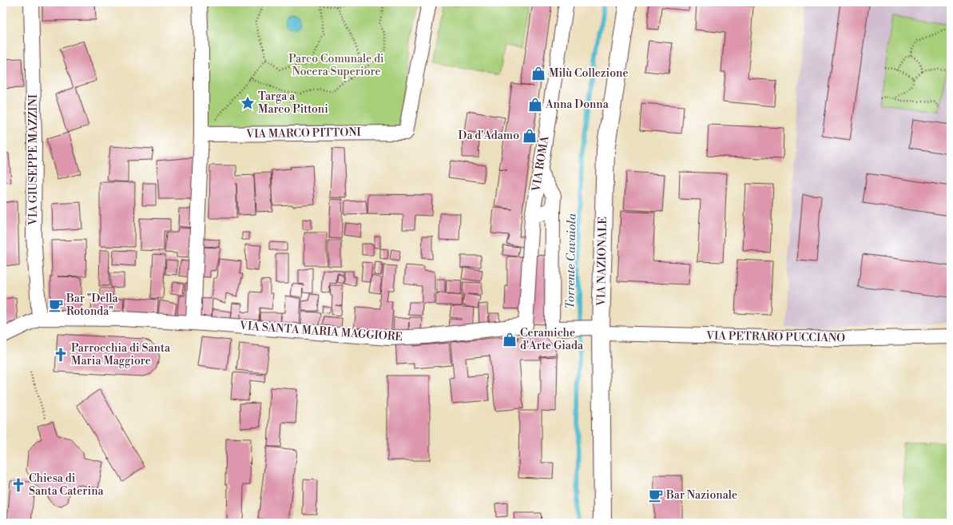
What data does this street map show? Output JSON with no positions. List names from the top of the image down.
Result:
{
  "streets": {
    "main road": ["VIA NAZIONALE"],
    "street": [
      "VIA MARCO PITTONI",
      "VIA GIUSEPPE MAZZINI",
      "VIA ROMA",
      "VIA SANTA MARIA MAGGIORE",
      "VIA PETRARO PUCCIANO"
    ]
  },
  "crossings": [
    ["VIA GIUSEPPE MAZZINI", "VIA SANTA MARIA MAGGIORE"],
    ["VIA ROMA", "VIA SANTA MARIA MAGGIORE"],
    ["VIA NAZIONALE", "VIA PETRARO PUCCIANO"]
  ],
  "water": ["Torrente Cavaiola"],
  "parks": ["Parco Comunale di Nocera Superiore"],
  "places": {
    "shop": [
      "Milù Collezione",
      "Anna Donna",
      "Da d'Adamo",
      "Ceramiche d'Arte Giada"
    ],
    "place": ["Targa a Marco Pittoni"],
    "cafe": ["Bar \"Della Rotonda\"", "Bar Nazionale"],
    "church": ["Parrocchia di Santa Maria Maggiore", "Chiesa di Santa Caterina"]
  }
}
